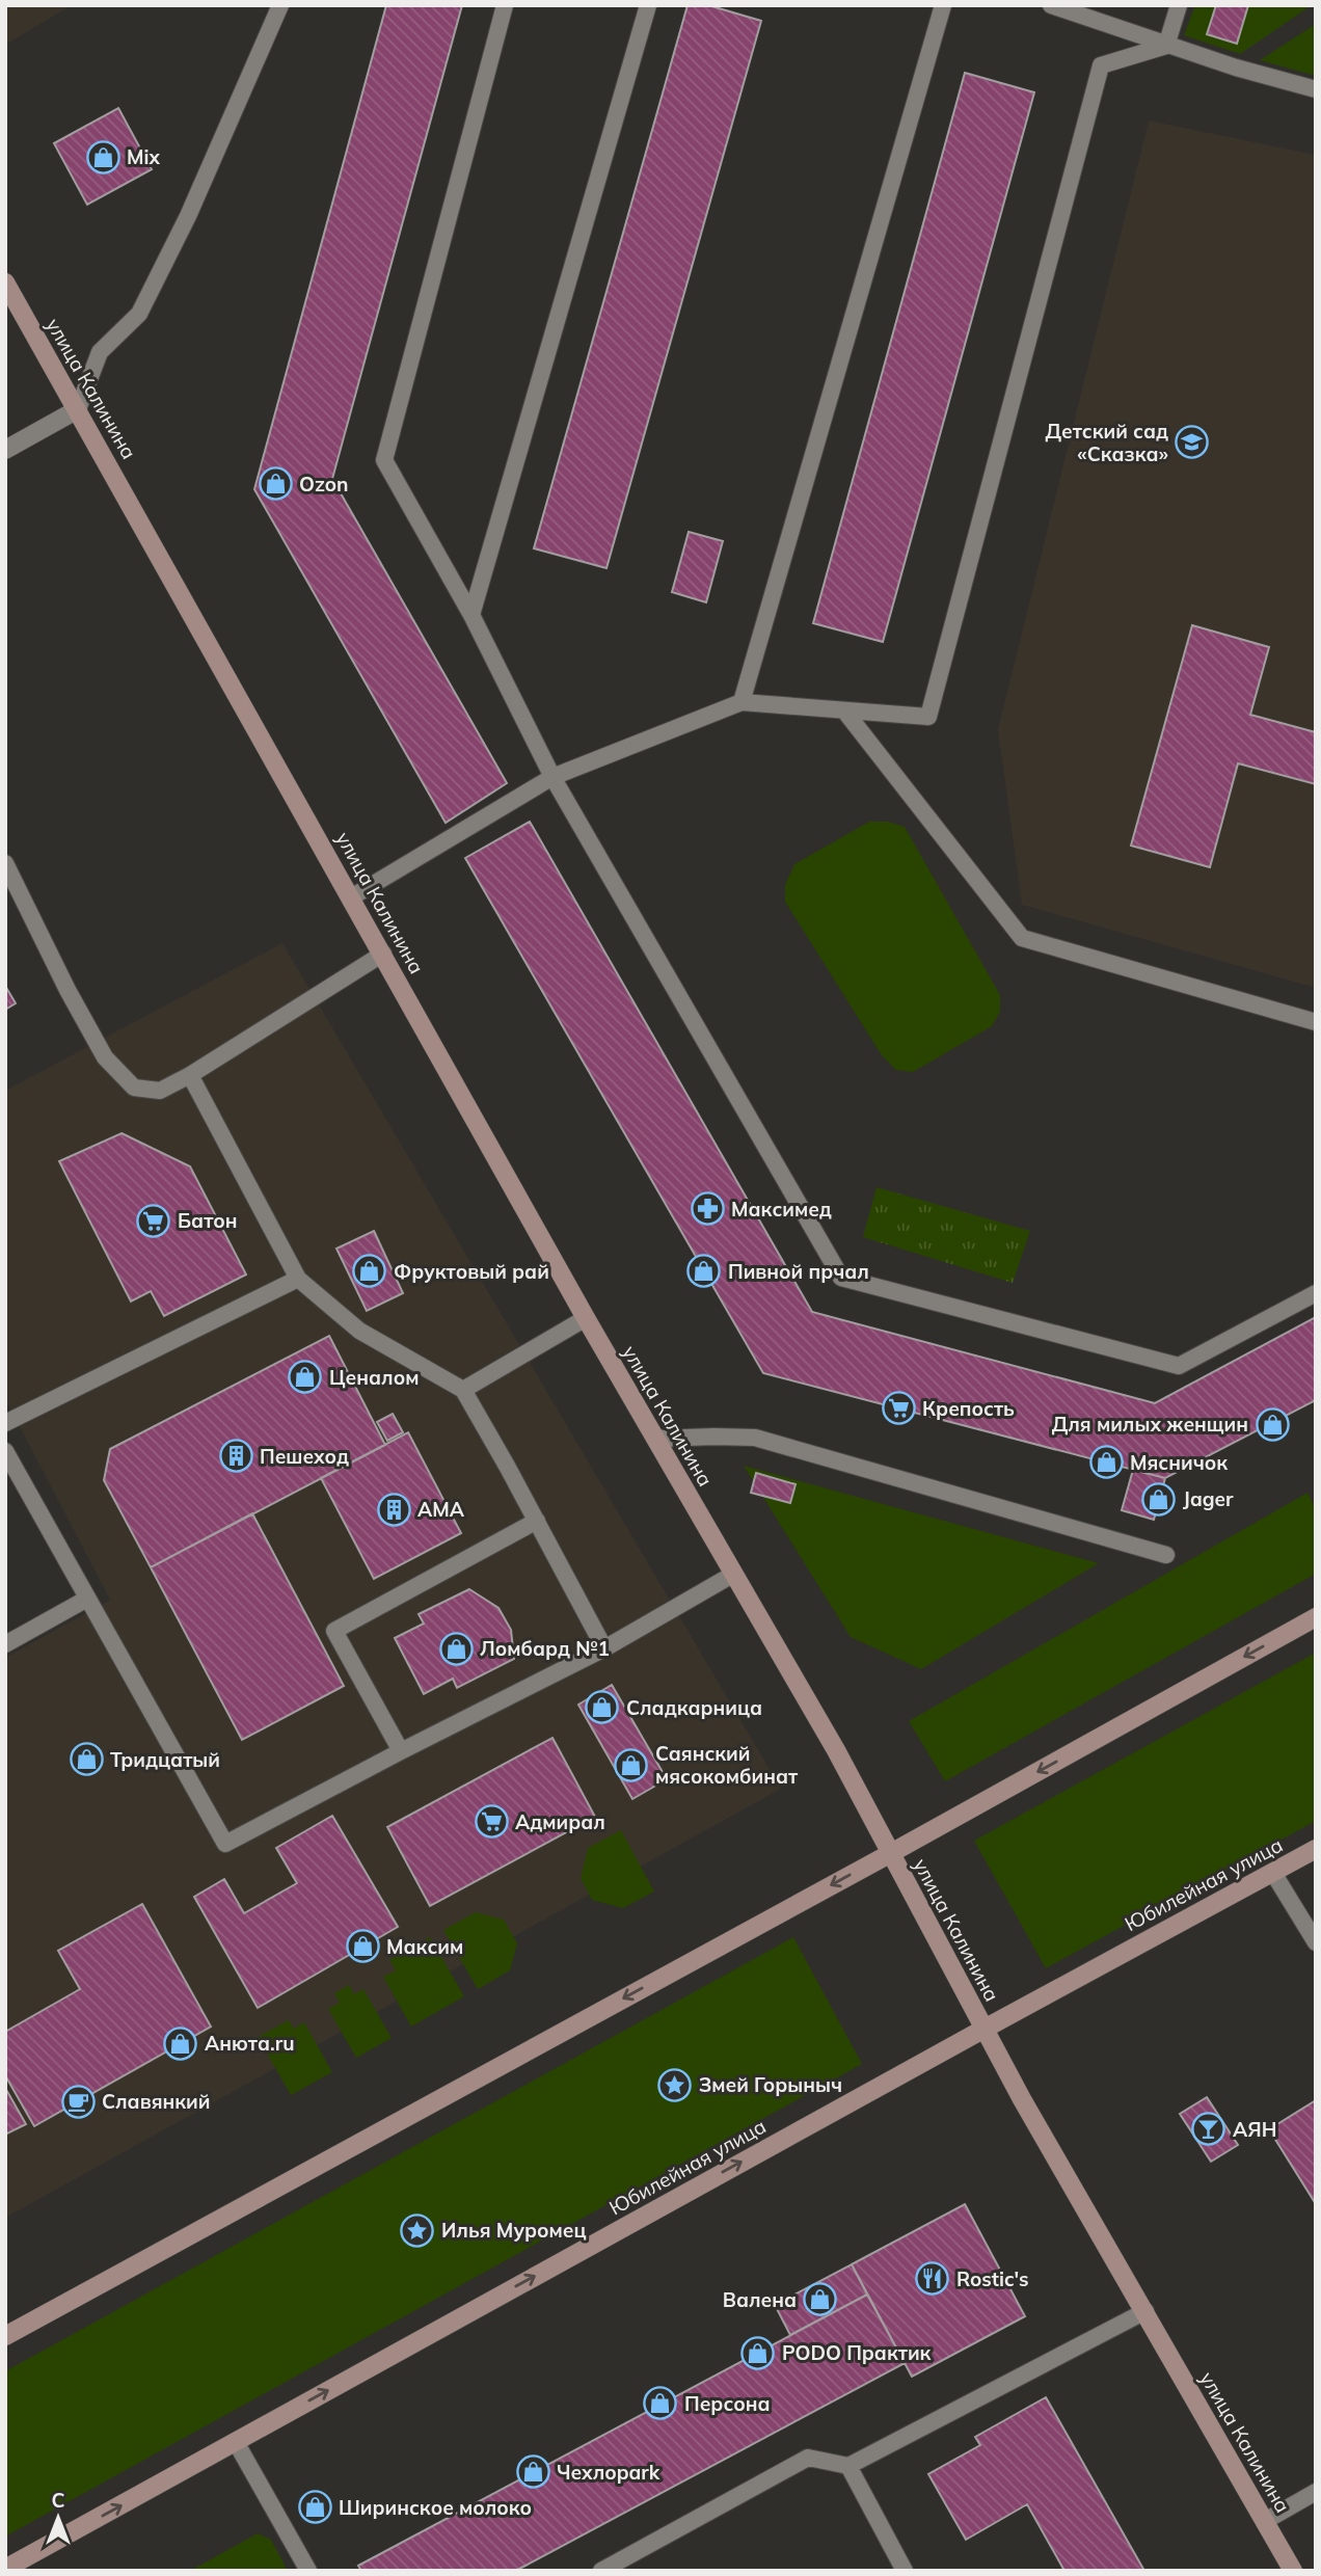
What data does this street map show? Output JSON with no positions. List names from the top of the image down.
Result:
{
  "streets": {
    "main road": ["улица Калинина", "Юбилейная улица"]
  },
  "crossings": [
    ["улица Калинина", "Юбилейная улица"]
  ],
  "one_way": ["Юбилейная улица"],
  "places": {
    "shop": [
      "Mix",
      "Ozon",
      "Фруктовый рай",
      "Пивной прчал",
      "Ценалом",
      "Для милых женщин",
      "Мясничок",
      "Jager",
      "Ломбард №1",
      "Сладкарница",
      "Тридцатый",
      "Саянский мясокомбинат",
      "Максим",
      "Анюта.ru",
      "Валена",
      "PODO Практик",
      "Персона",
      "Чехлоpark",
      "Ширинское молоко"
    ],
    "school or university": ["Детский сад «Сказка»"],
    "pharmacy": ["Максимед"],
    "supermarket": ["Батон", "Крепость", "Адмирал"],
    "building": ["Пешеход", "АМА"],
    "place": ["Змей Горыныч", "Илья Муромец"],
    "cafe": ["Славянкий"],
    "bar": ["АЯН"],
    "restaurant": ["Rostic's"]
  },
  "north": "top"
}
